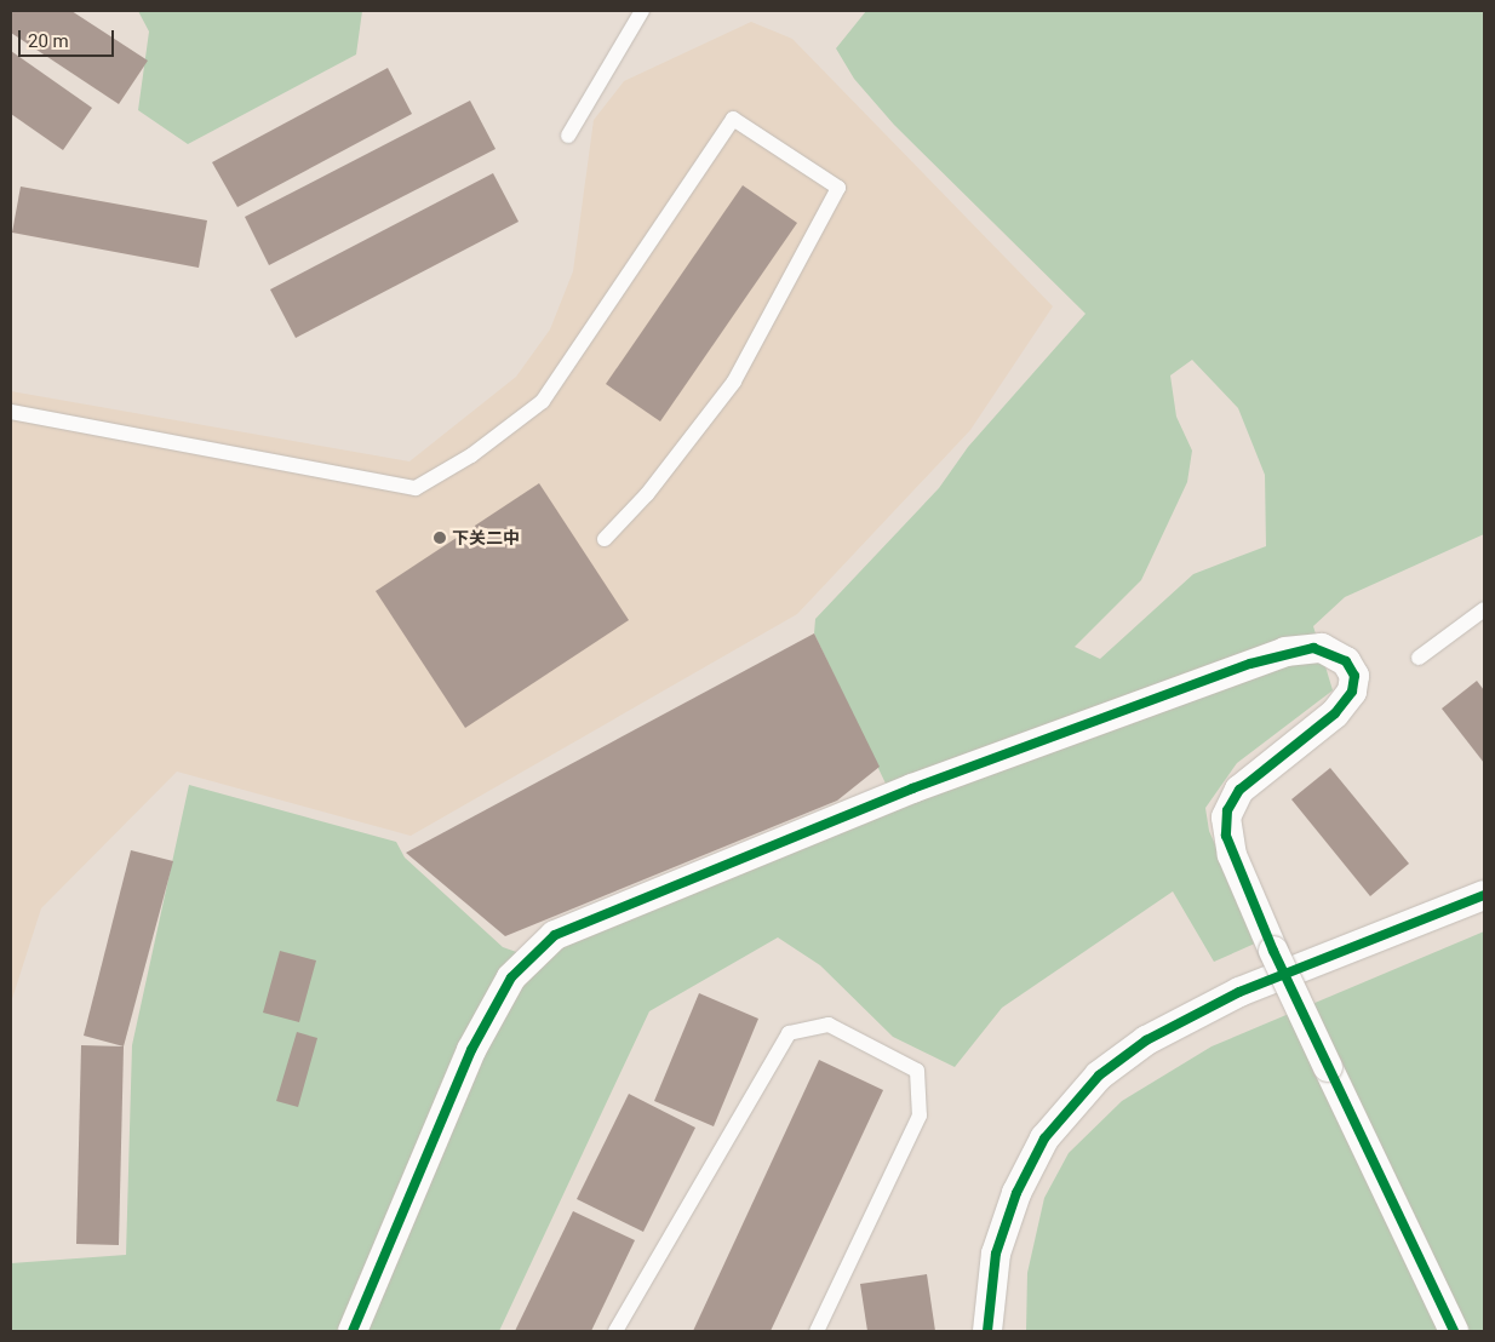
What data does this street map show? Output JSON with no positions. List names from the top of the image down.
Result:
{
  "places": ["下关二中"],
  "scale_bar": "20 m"
}
